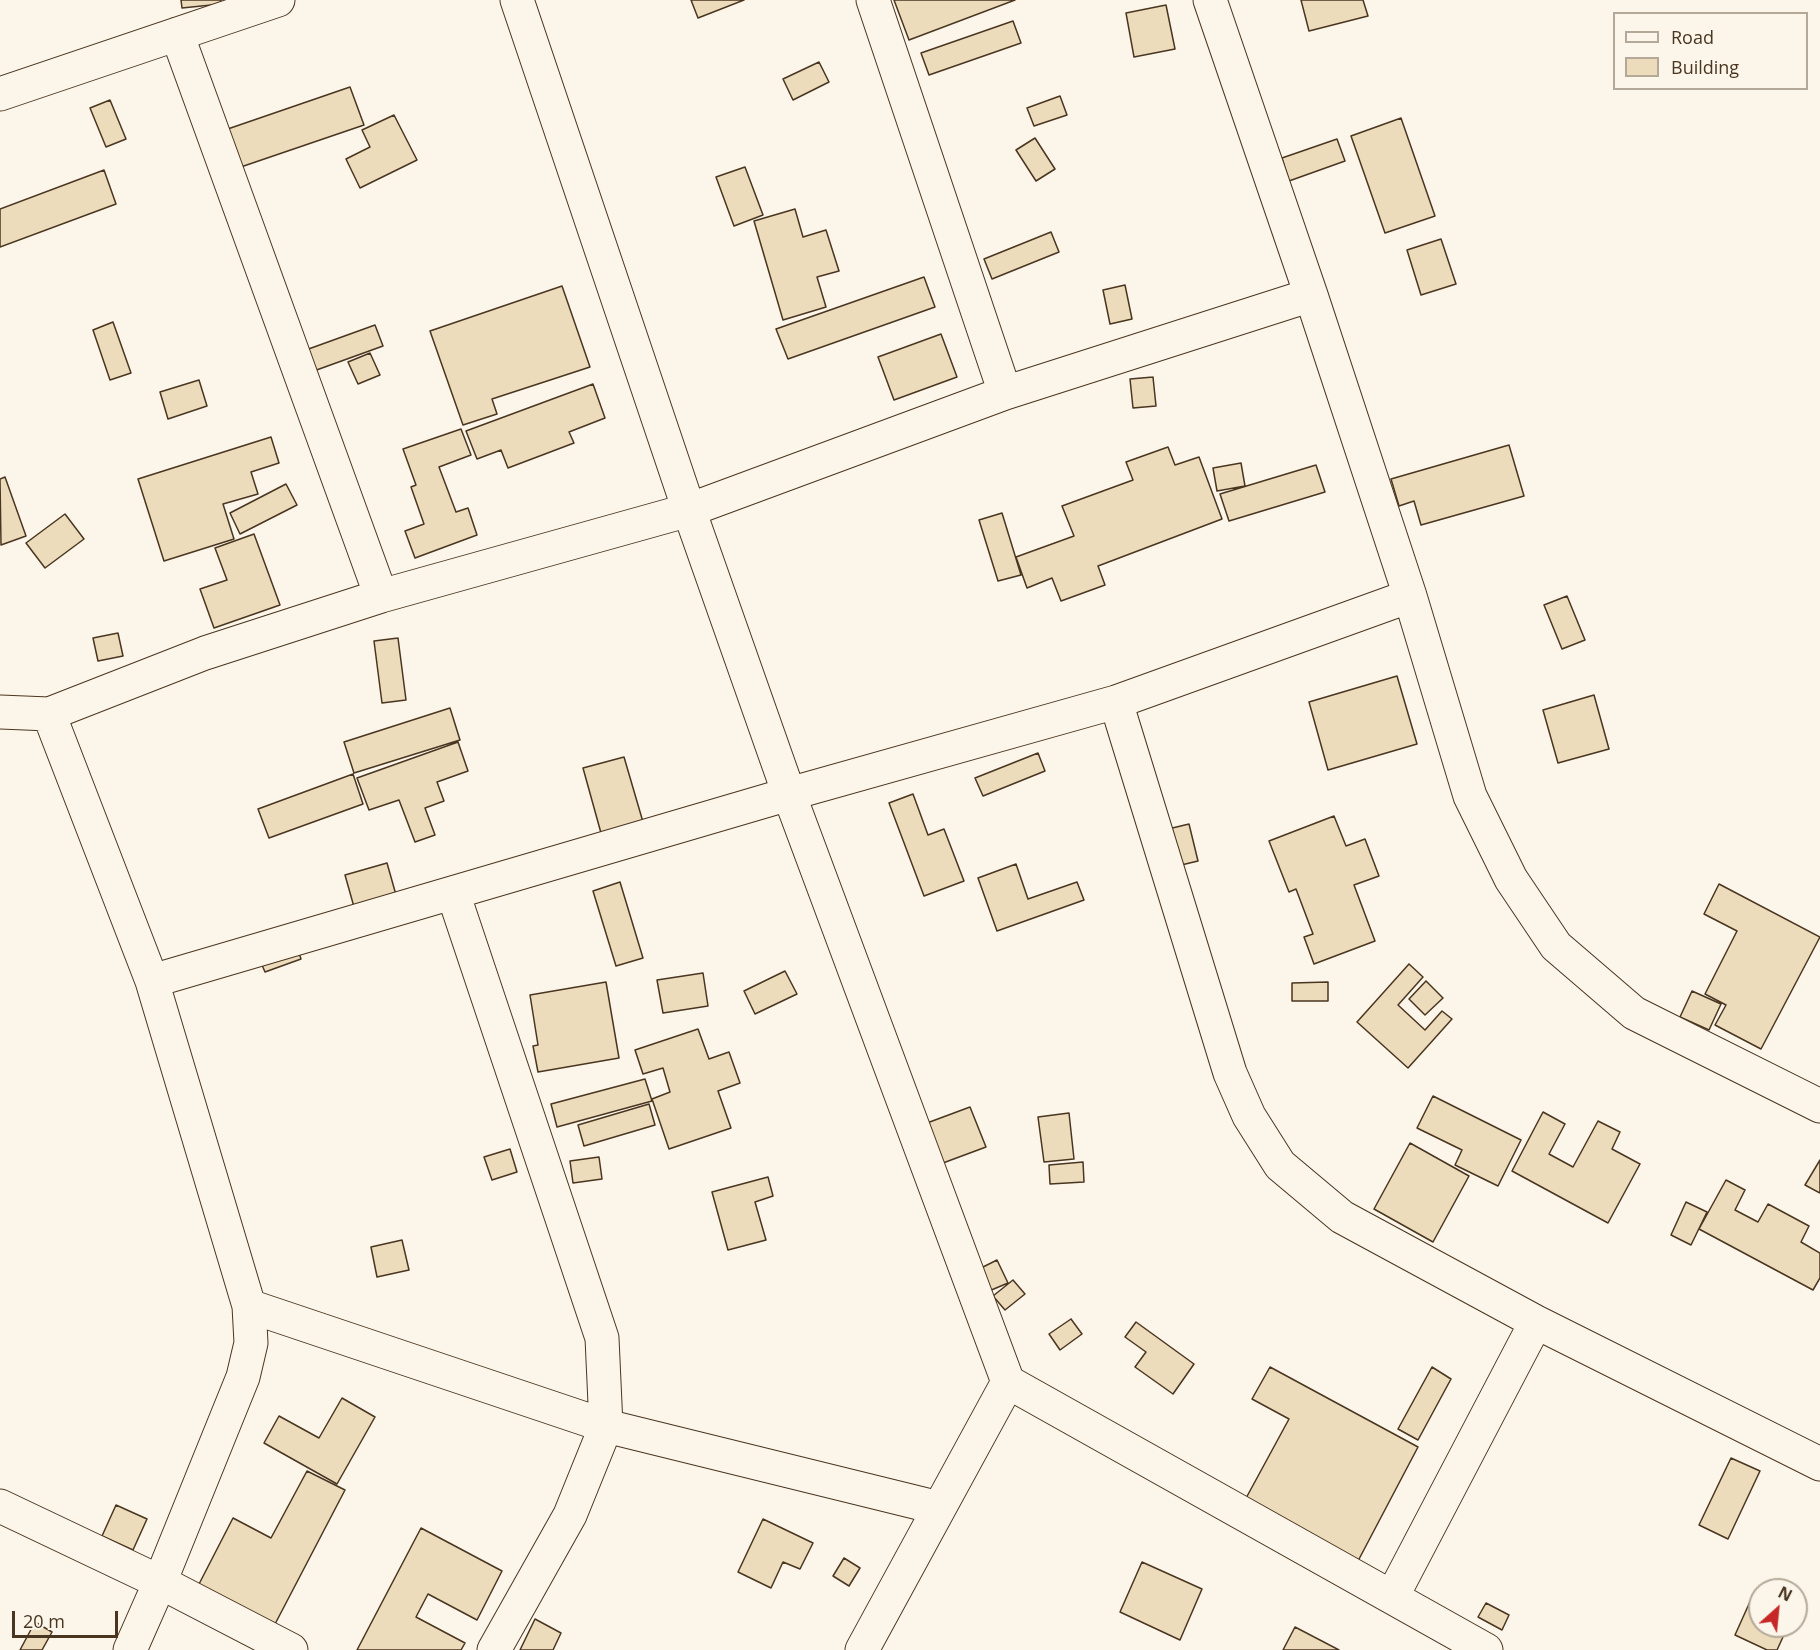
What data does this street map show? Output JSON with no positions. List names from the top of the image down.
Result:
{
  "legend": ["Road", "Building"],
  "scale_bar": "20 m",
  "north": "top right"
}
